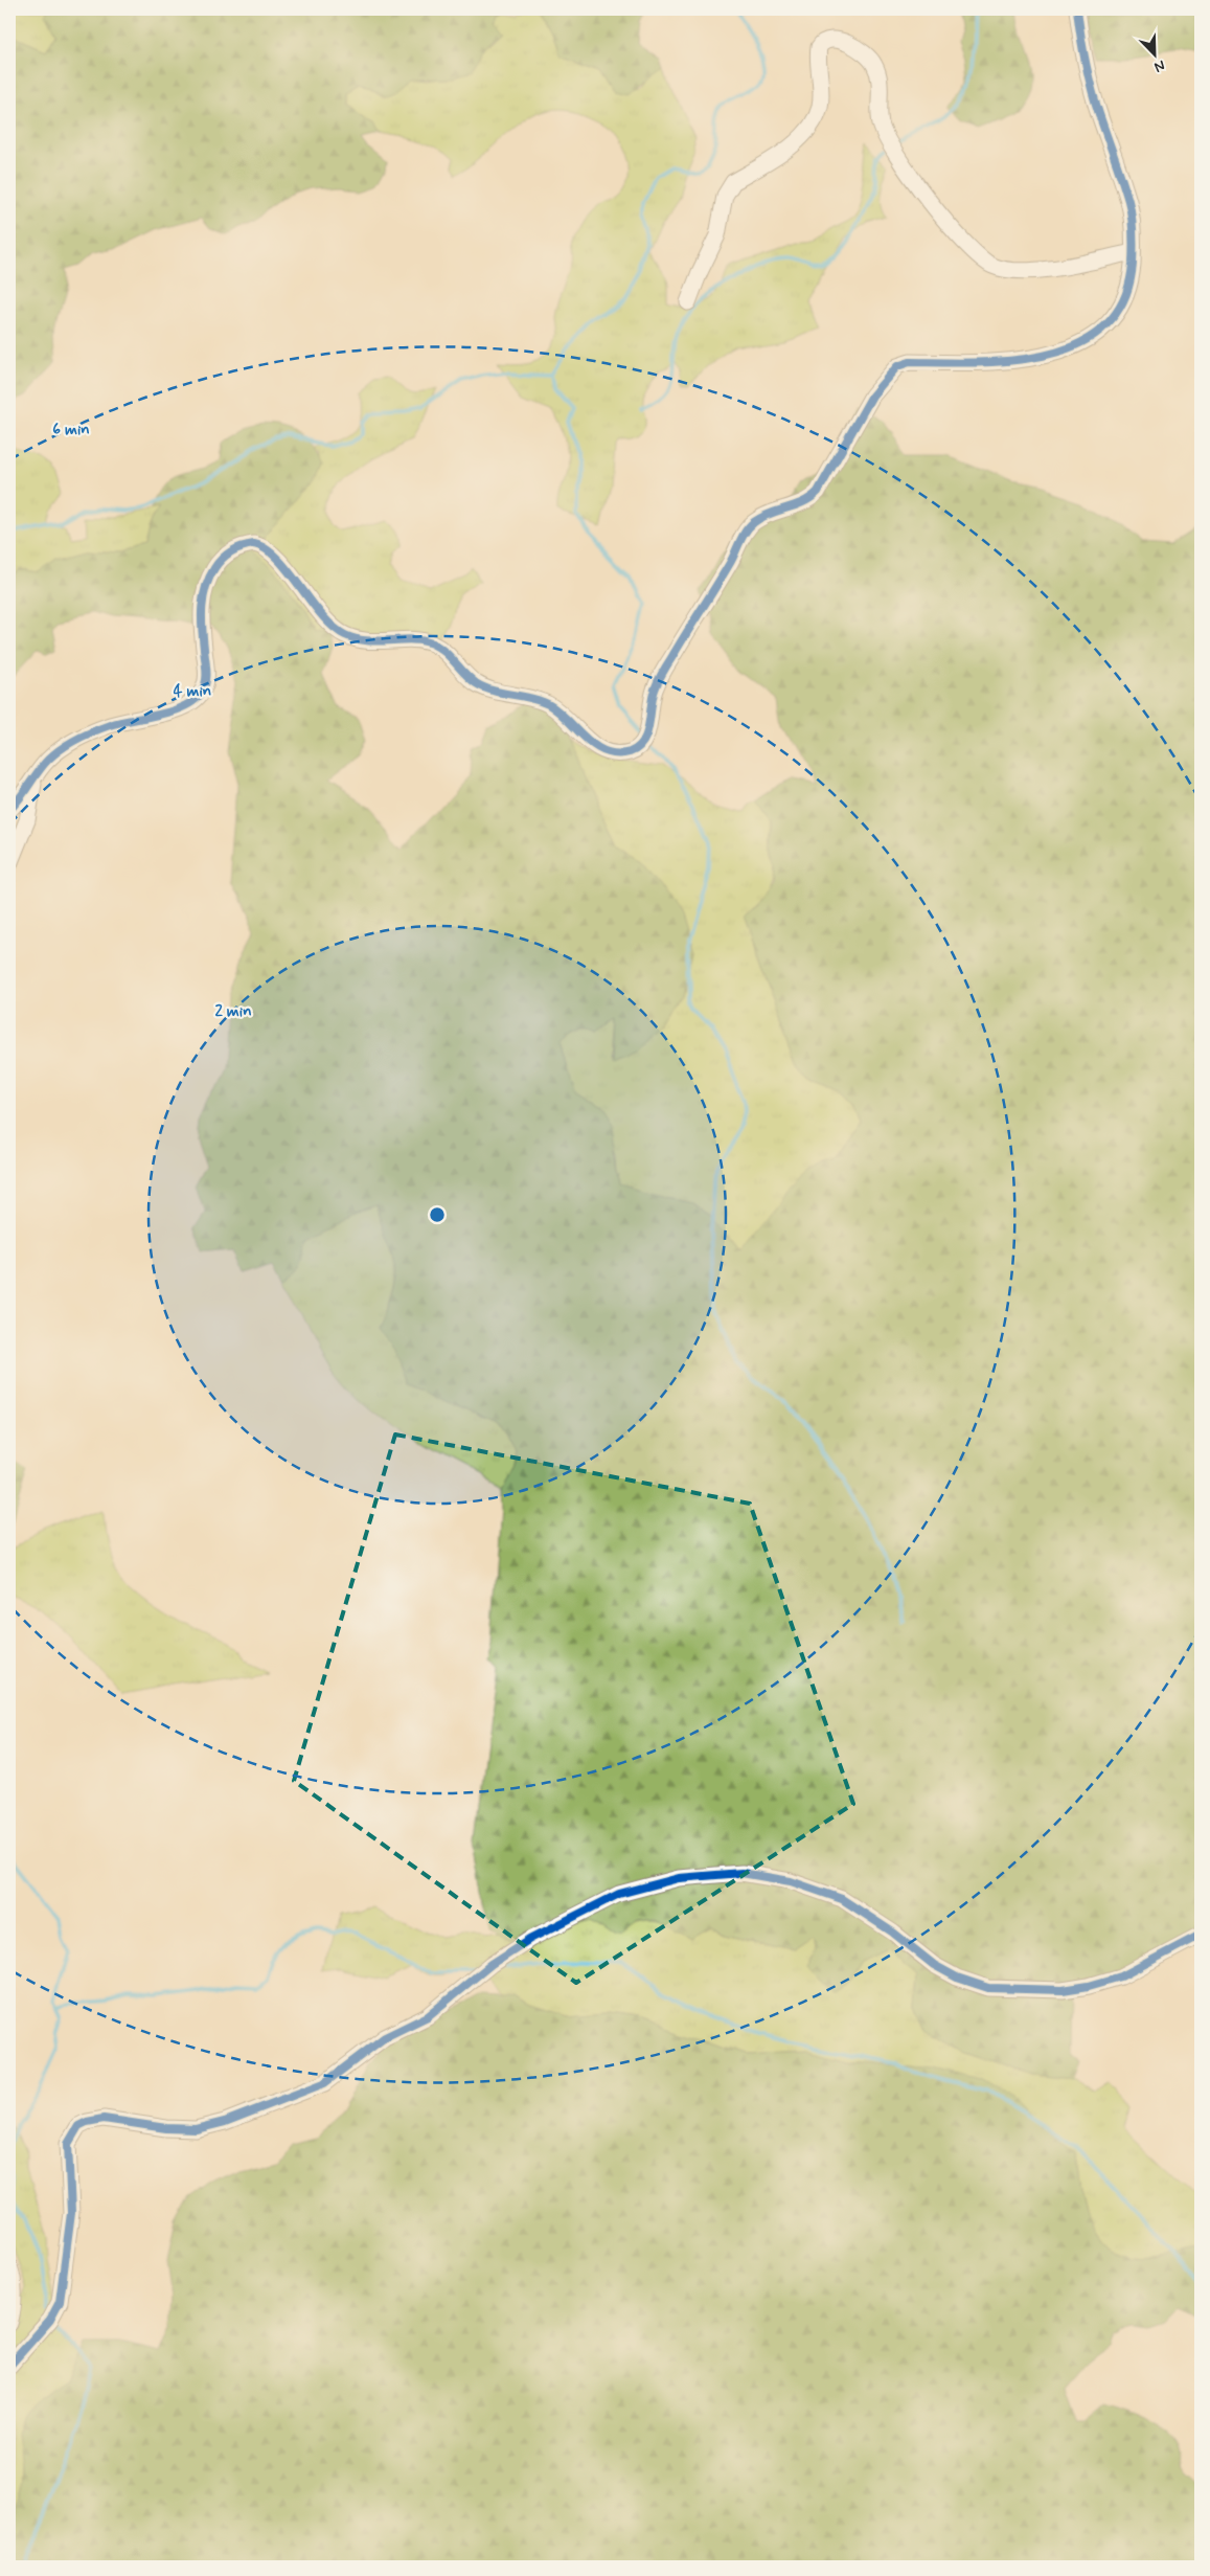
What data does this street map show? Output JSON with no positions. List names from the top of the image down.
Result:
{
  "north": "bottom right",
  "rings": ["6 min", "4 min", "2 min"]
}
